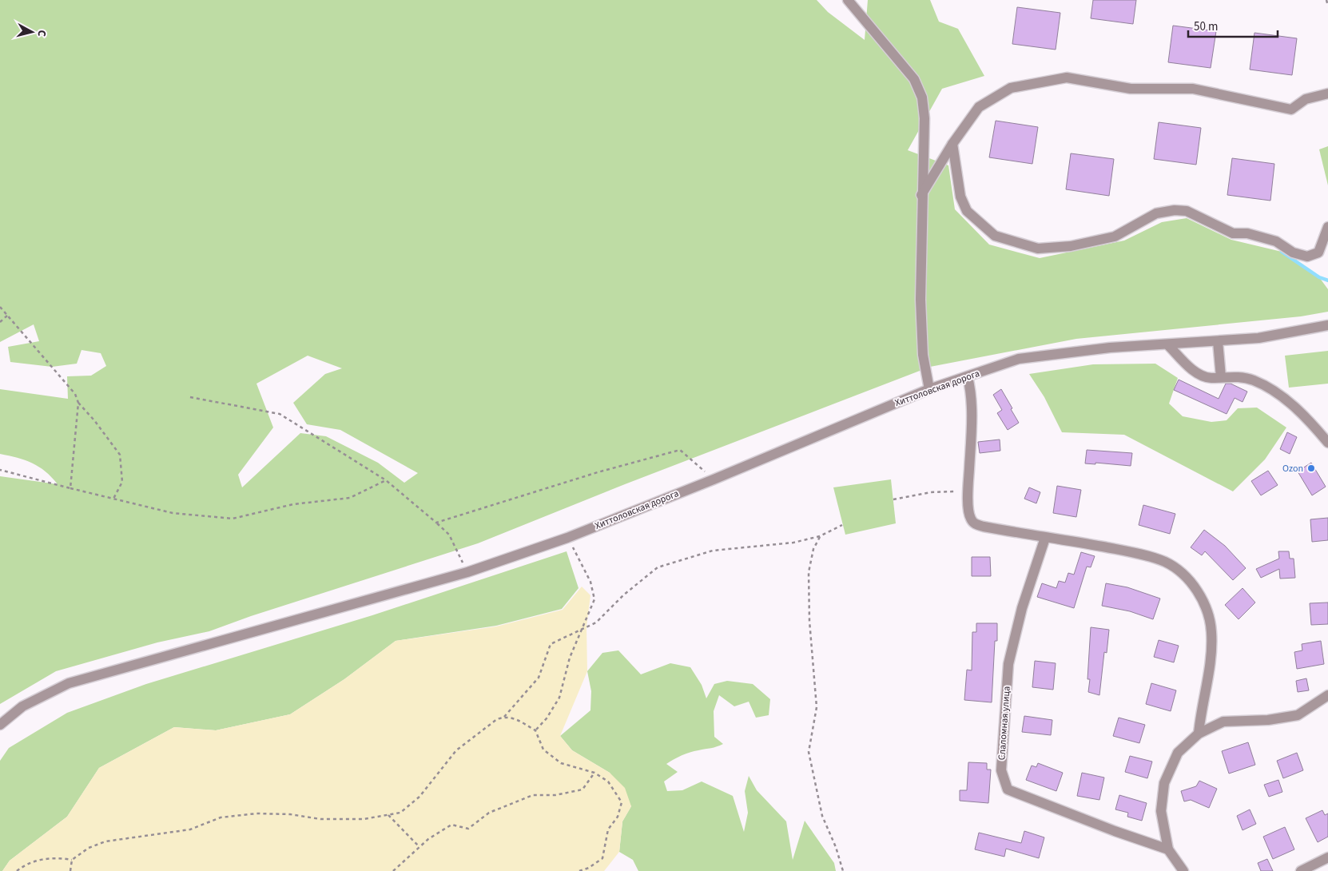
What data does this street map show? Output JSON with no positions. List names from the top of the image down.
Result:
{
  "streets": {
    "street": ["Хиттоловская дорога", "Слаломная улица"]
  },
  "places": ["Ozon"],
  "scale_bar": "50 m",
  "north": "right"
}
